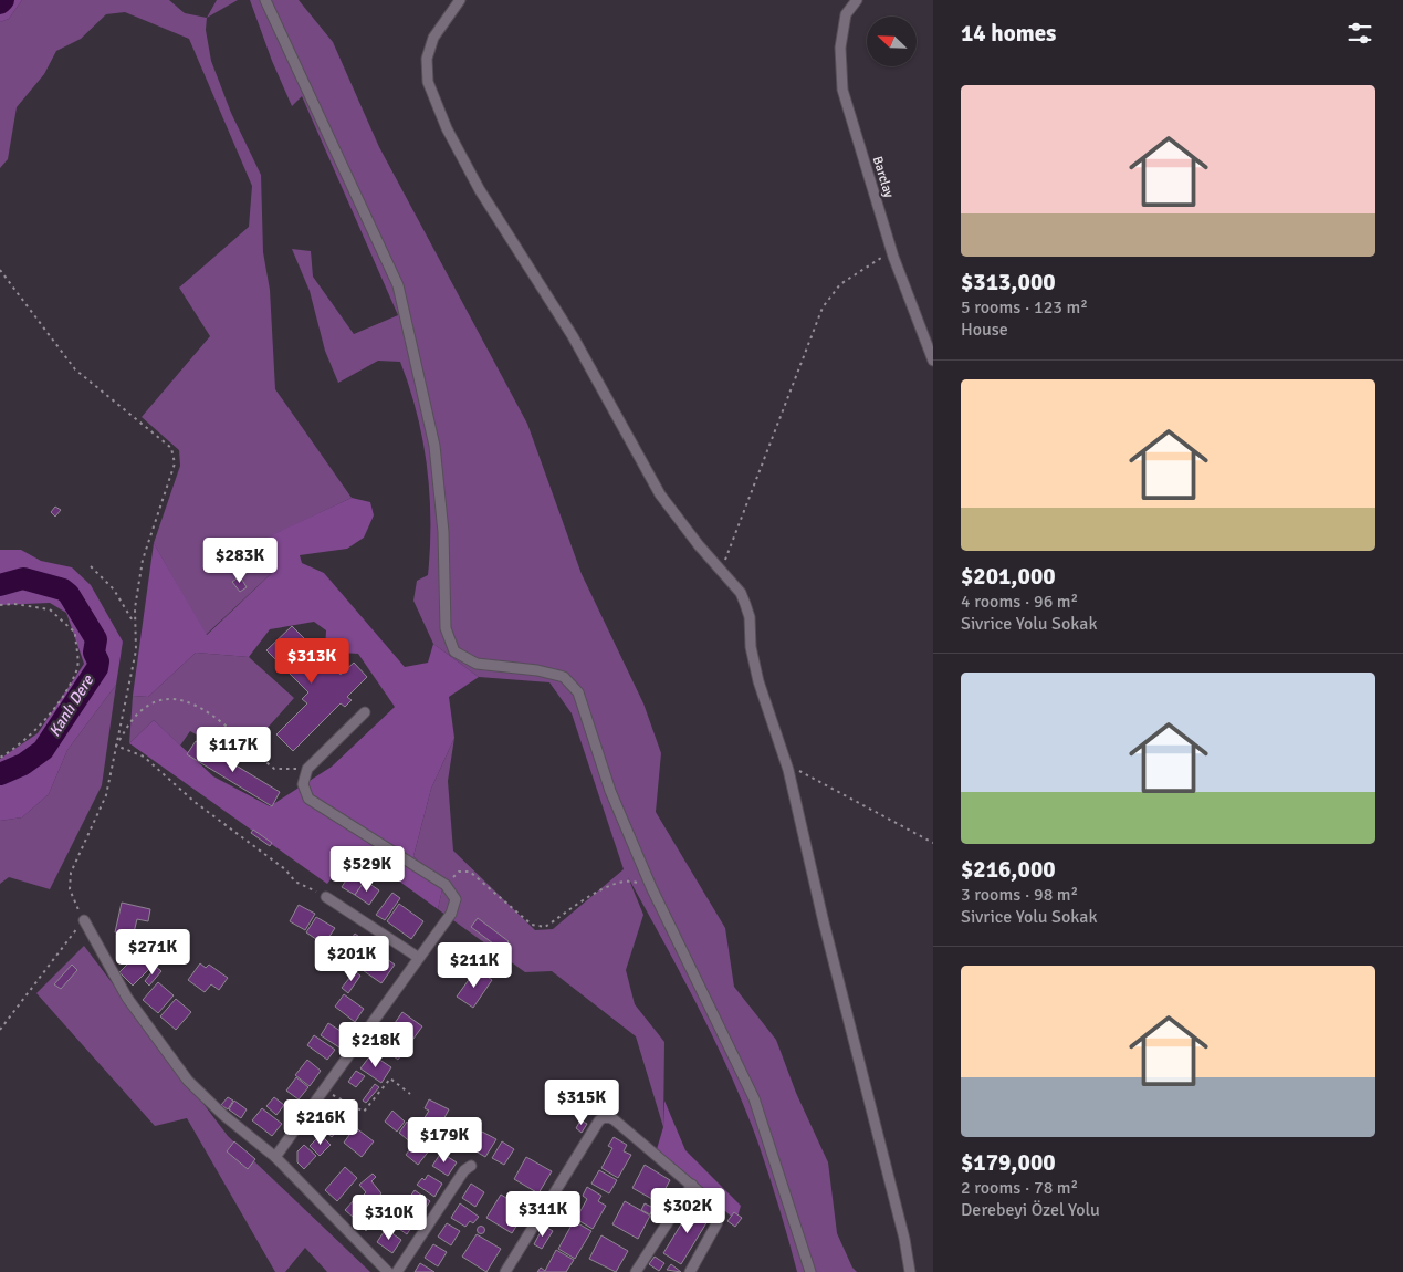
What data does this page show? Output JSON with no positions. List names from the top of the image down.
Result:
{
  "streets": {
    "street": ["Barclay"]
  },
  "water": ["Kanlı Dere"],
  "north": "top left",
  "page": {
    "heading": "14 homes",
    "list": [
      {
        "name": "$313,000",
        "note": "5 rooms · 123 m² · House"
      },
      {
        "name": "$201,000",
        "note": "4 rooms · 96 m² · Sivrice Yolu Sokak"
      },
      {
        "name": "$216,000",
        "note": "3 rooms · 98 m² · Sivrice Yolu Sokak"
      },
      {
        "name": "$179,000",
        "note": "2 rooms · 78 m² · Derebeyi Özel Yolu"
      }
    ],
    "price": [
      "$283K",
      "$313K",
      "$117K",
      "$529K",
      "$271K",
      "$201K",
      "$211K",
      "$218K",
      "$315K",
      "$216K",
      "$179K",
      "$302K",
      "$311K",
      "$310K"
    ]
  }
}
